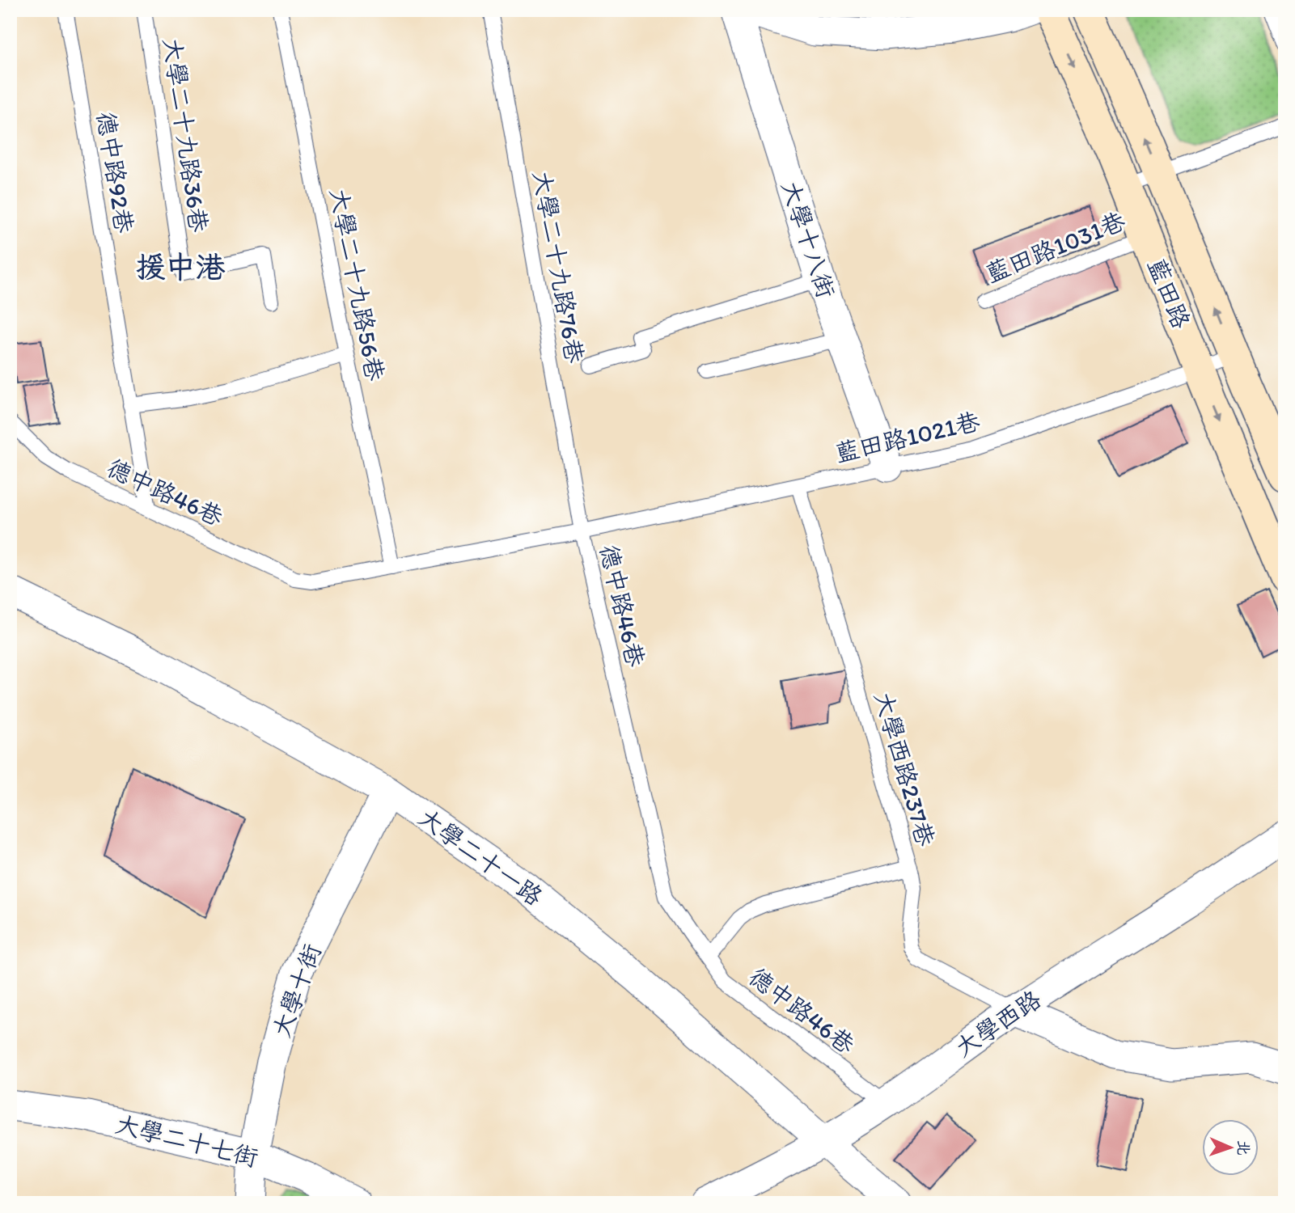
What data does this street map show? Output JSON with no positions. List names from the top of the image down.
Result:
{
  "streets": {
    "street": [
      "大學十八街",
      "藍田路",
      "大學二十一路",
      "大學十街",
      "大學西路",
      "大學二十七街"
    ],
    "lane": [
      "大學二十九路36巷",
      "德中路92巷",
      "藍田路1031巷",
      "大學二十九路76巷",
      "大學二十九路56巷",
      "藍田路1021巷",
      "德中路46巷",
      "大學西路237巷"
    ]
  },
  "crossings": [
    ["德中路92巷", "德中路46巷"],
    ["大學十八街", "藍田路1021巷"],
    ["藍田路1031巷", "藍田路"],
    ["大學二十九路76巷", "藍田路1021巷"],
    ["大學二十九路76巷", "德中路46巷"],
    ["大學二十九路56巷", "德中路46巷"],
    ["藍田路", "藍田路1021巷"],
    ["藍田路1021巷", "德中路46巷"],
    ["藍田路1021巷", "大學西路237巷"],
    ["德中路46巷", "大學西路"],
    ["大學西路237巷", "大學西路"],
    ["大學二十一路", "大學十街"],
    ["大學二十一路", "大學西路"],
    ["大學十街", "大學二十七街"]
  ],
  "districts": ["援中港"],
  "north": "right"
}
